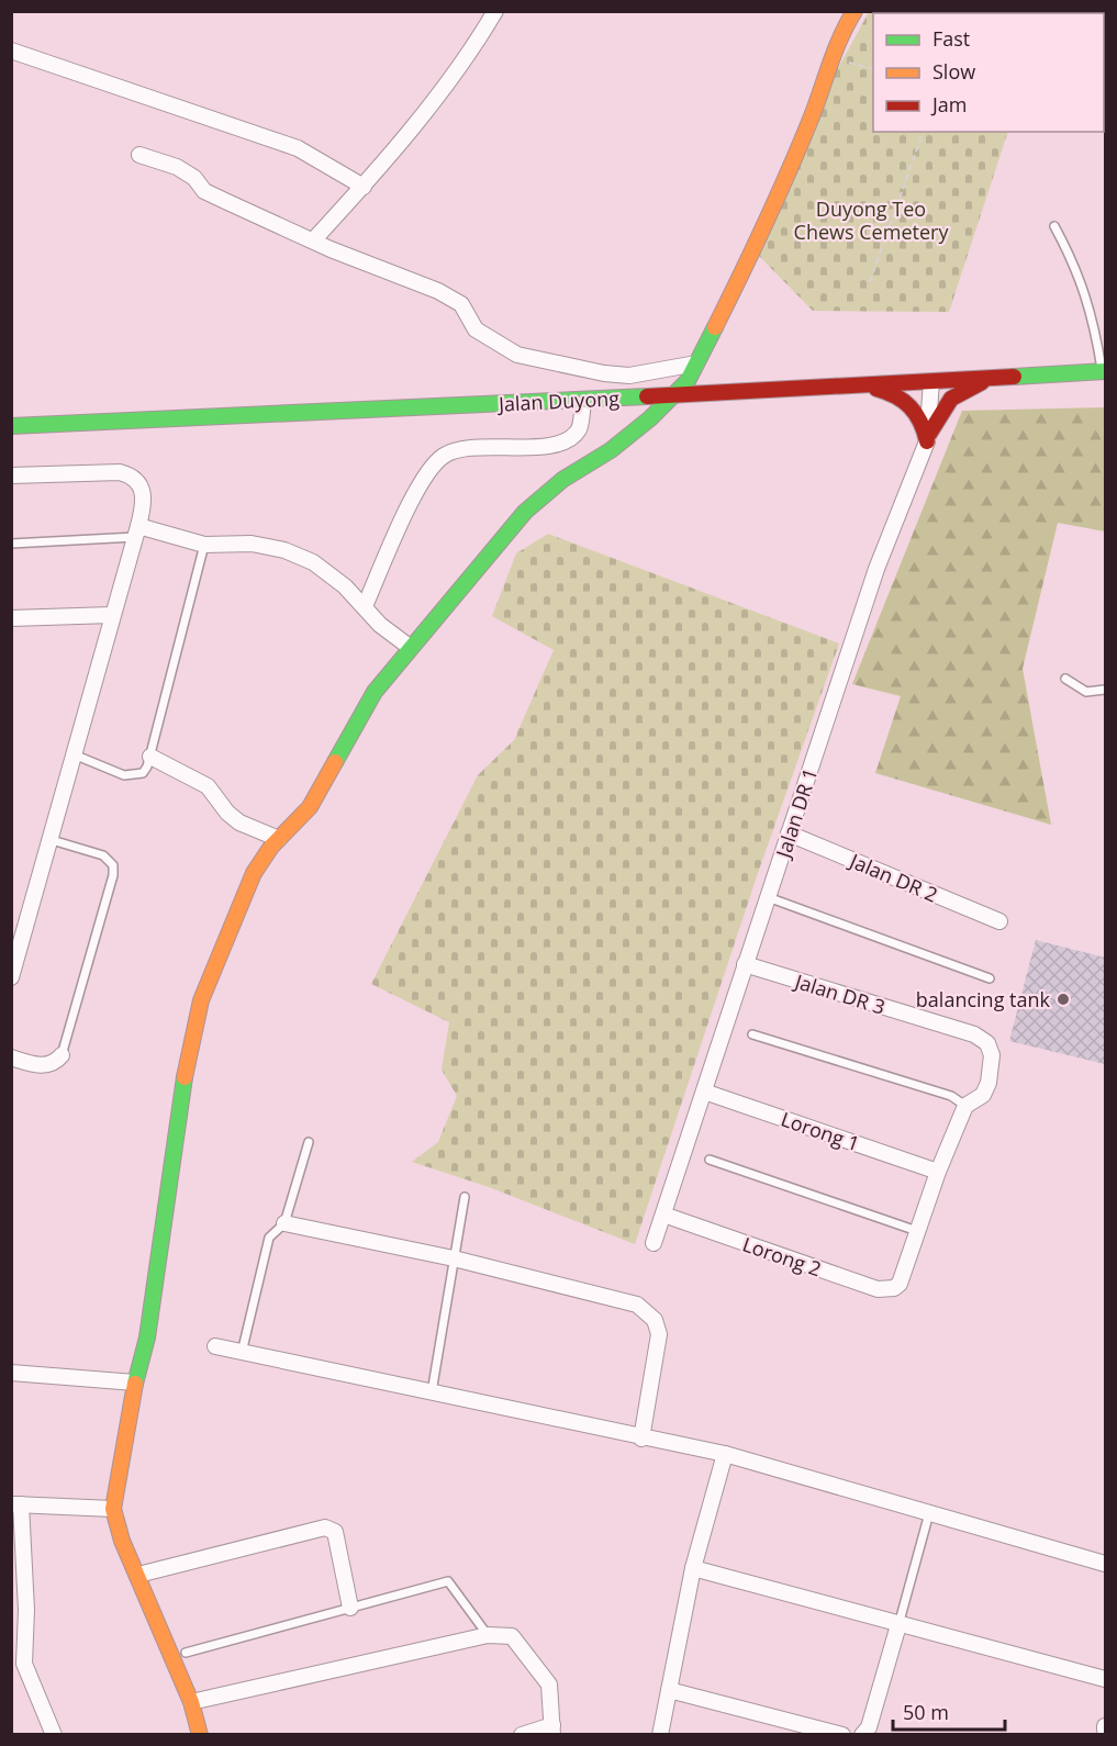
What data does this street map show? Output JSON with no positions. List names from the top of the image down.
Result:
{
  "streets": {
    "street": [
      "Jalan Duyong",
      "Jalan DR 1",
      "Jalan DR 2",
      "Jalan DR 3",
      "Lorong 1",
      "Lorong 2"
    ]
  },
  "crossings": [
    ["Jalan Duyong", "Jalan DR 1"],
    ["Jalan DR 1", "Jalan DR 2"],
    ["Jalan DR 1", "Jalan DR 3"],
    ["Jalan DR 1", "Lorong 1"],
    ["Jalan DR 1", "Lorong 2"]
  ],
  "parks": ["Duyong Teo Chews Cemetery"],
  "places": ["balancing tank"],
  "legend": ["Fast", "Slow", "Jam"],
  "scale_bar": "50 m"
}
